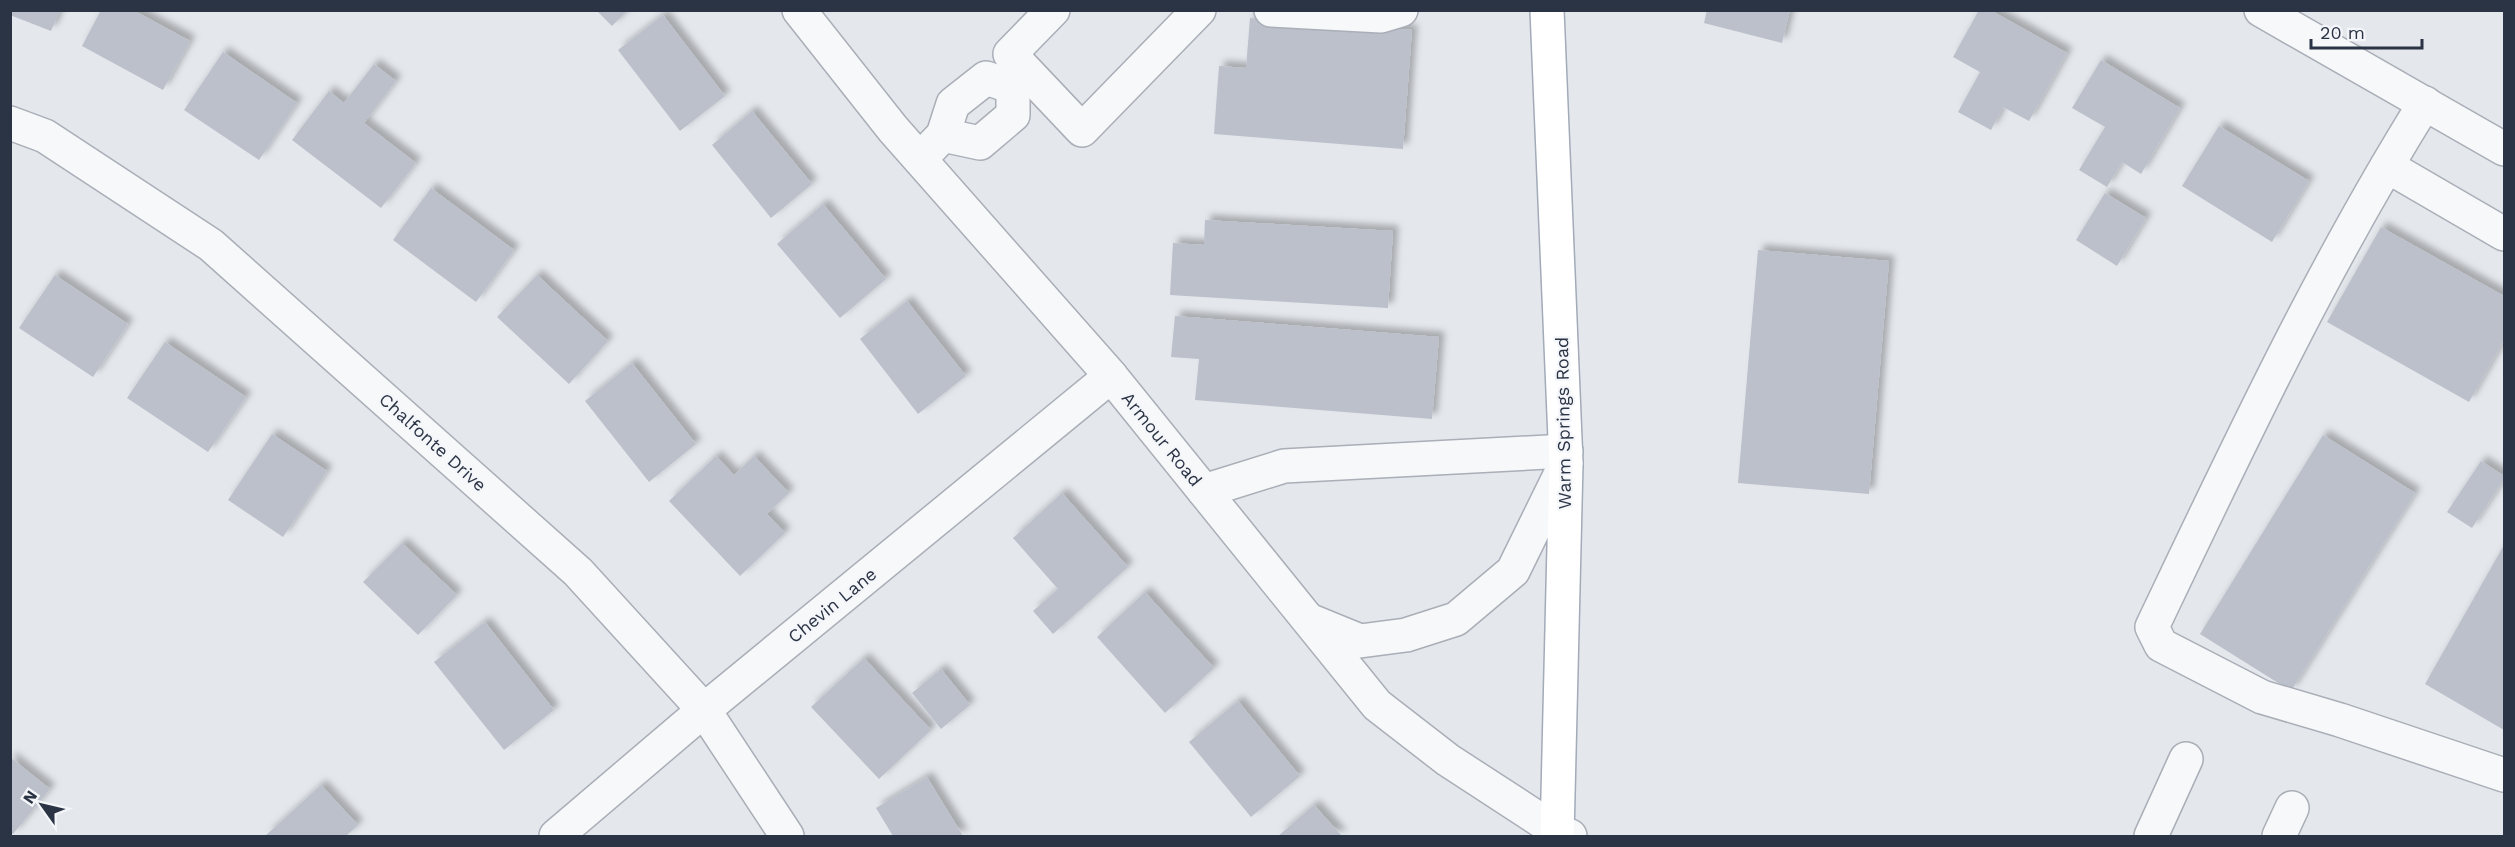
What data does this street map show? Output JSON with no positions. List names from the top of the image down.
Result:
{
  "streets": {
    "main road": ["Warm Springs Road"],
    "street": ["Armour Road", "Chalfonte Drive", "Chevin Lane"]
  },
  "crossings": [
    ["Warm Springs Road", "Armour Road"],
    ["Armour Road", "Chevin Lane"],
    ["Chalfonte Drive", "Chevin Lane"]
  ],
  "scale_bar": "20 m",
  "north": "top left"
}
